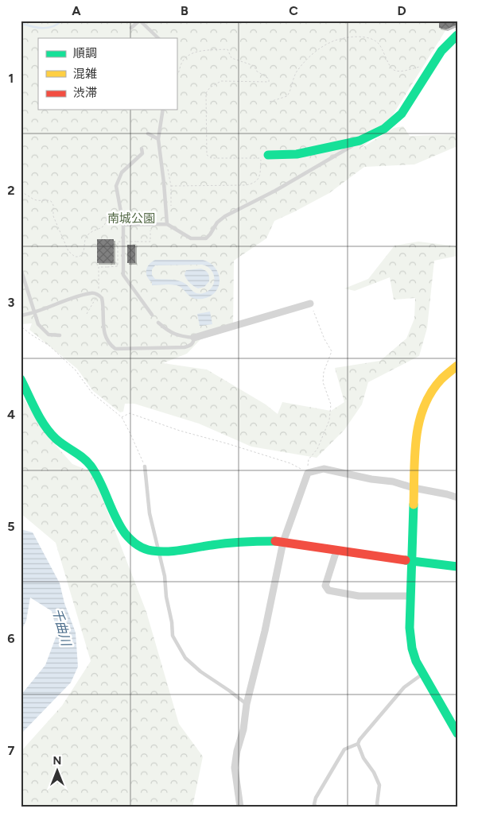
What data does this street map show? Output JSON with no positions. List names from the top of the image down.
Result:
{
  "water": ["千曲川"],
  "parks": ["南城公園"],
  "legend": ["順調", "混雑", "渋滞"],
  "north": "top",
  "grid": {
    "columns": [
      "A",
      "B",
      "C",
      "D"
    ],
    "rows": [
      "1",
      "2",
      "3",
      "4",
      "5",
      "6",
      "7"
    ]
  }
}
